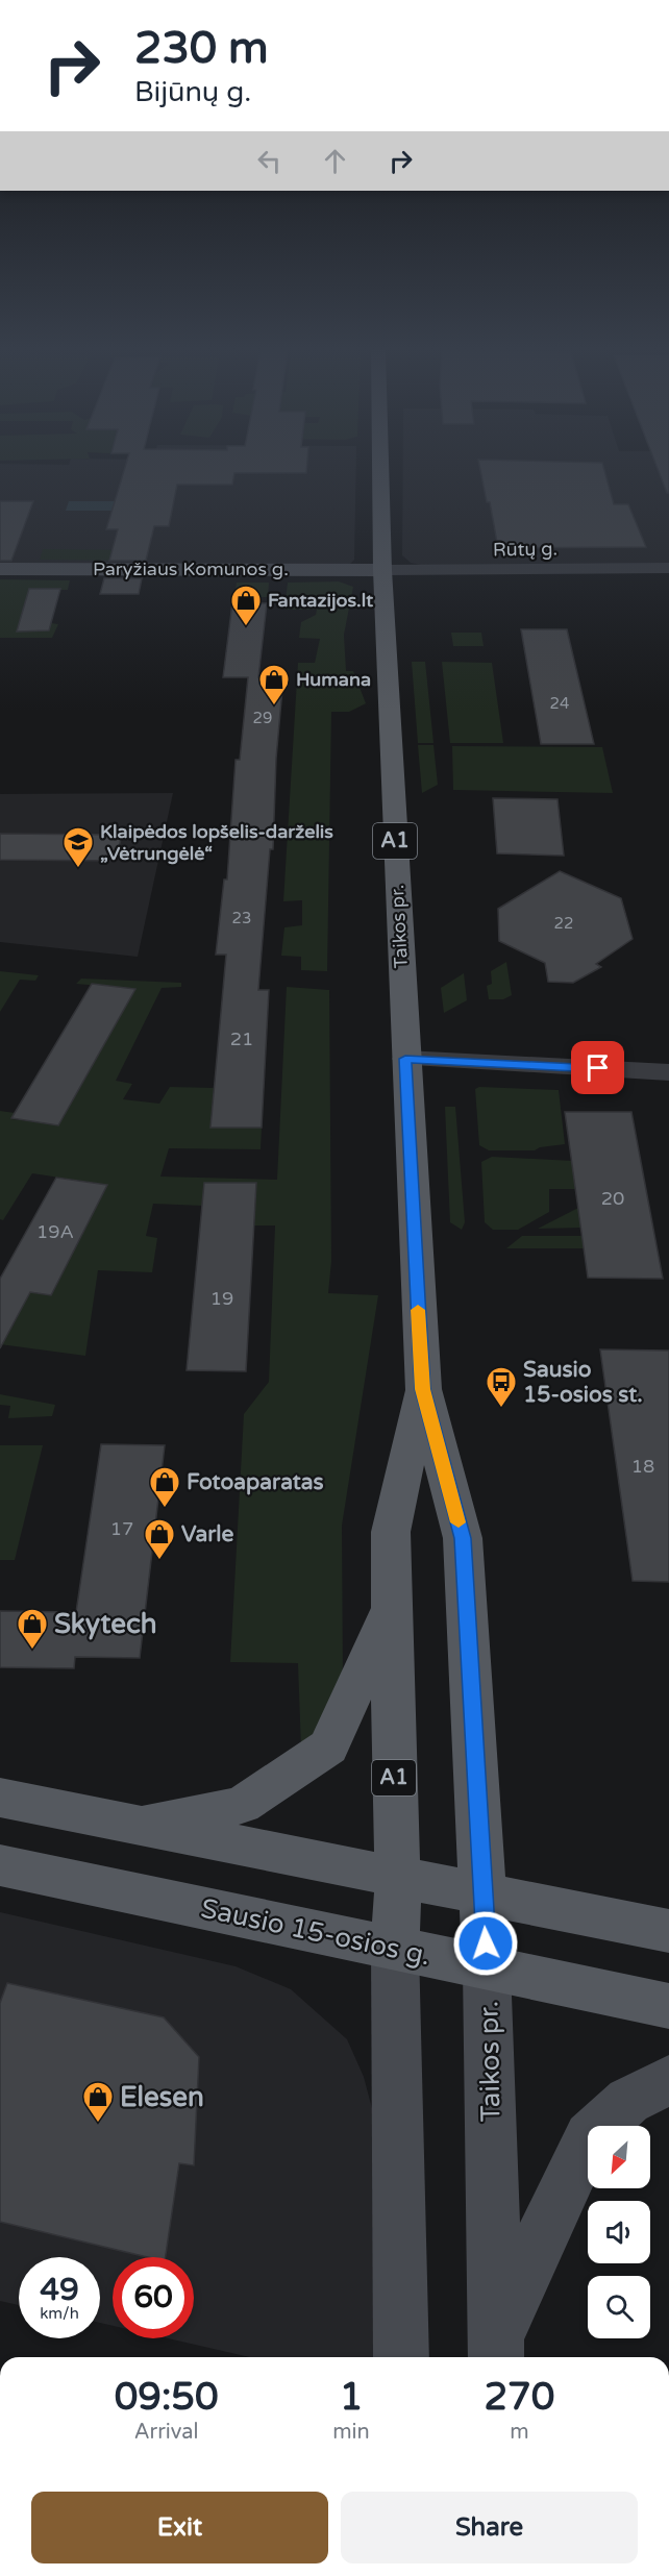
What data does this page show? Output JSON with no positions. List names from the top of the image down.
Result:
{
  "streets": {
    "main road": ["A1", "Taikos pr.", "Sausio 15-osios g."],
    "street": ["Rūtų g.", "Paryžiaus Komunos g."]
  },
  "crossings": [
    ["Rūtų g.", "Paryžiaus Komunos g."],
    ["Rūtų g.", "Taikos pr."],
    ["Paryžiaus Komunos g.", "Taikos pr."],
    ["Taikos pr.", "Sausio 15-osios g."]
  ],
  "places": {
    "shop": [
      "Fantazijos.lt",
      "Humana",
      "Fotoaparatas",
      "Varle",
      "Skytech",
      "Elesen"
    ],
    "school or university": ["Klaipėdos lopšelis-darželis „Vėtrungėlė“"],
    "bus stop": ["Sausio 15-osios st."]
  },
  "house_numbers": [
    "24",
    "29",
    "23",
    "22",
    "21",
    "20",
    "19A",
    "19",
    "18",
    "17"
  ],
  "north": "bottom left",
  "page": {
    "turn": ["230 m", "Bijūnų g."],
    "speed": "49 km/h",
    "limit": "60",
    "eta": [
      "09:50",
      "Arrival",
      "1",
      "min",
      "270",
      "m"
    ],
    "buttons": ["Exit", "Share"]
  }
}
